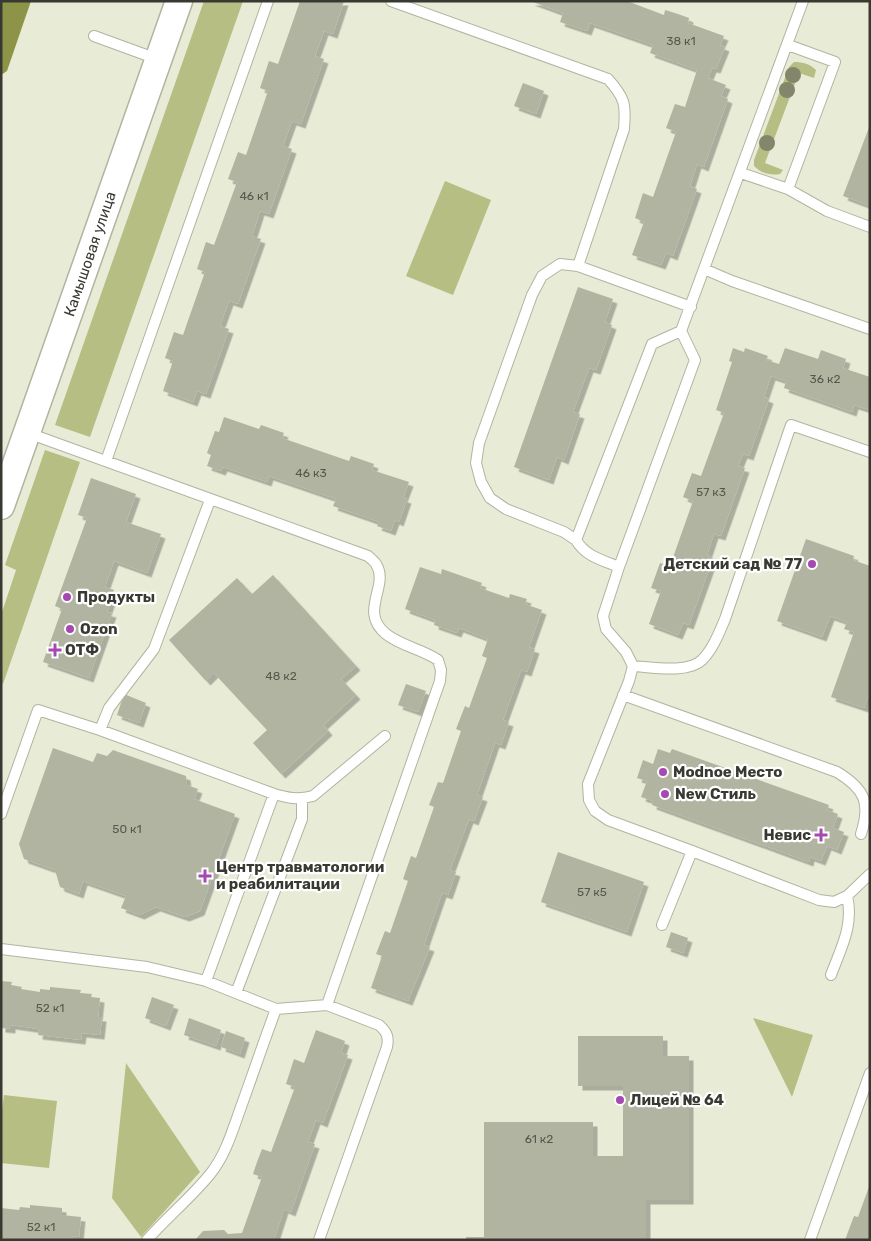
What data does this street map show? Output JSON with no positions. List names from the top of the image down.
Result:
{
  "streets": {
    "street": ["Камышовая улица"]
  },
  "places": {
    "other": [
      "Детский сад № 77",
      "Продукты",
      "Ozon",
      "Modnoe Место",
      "New Стиль",
      "Лицей № 64"
    ],
    "health": ["ОТФ", "Невис", "Центр травматологии и реабилитации"]
  },
  "house_numbers": [
    "38 к1",
    "46 к1",
    "36 к2",
    "46 к3",
    "57 к3",
    "48 к2",
    "50 к1",
    "57 к5",
    "52 к1",
    "61 к2",
    "52 к1"
  ]
}
